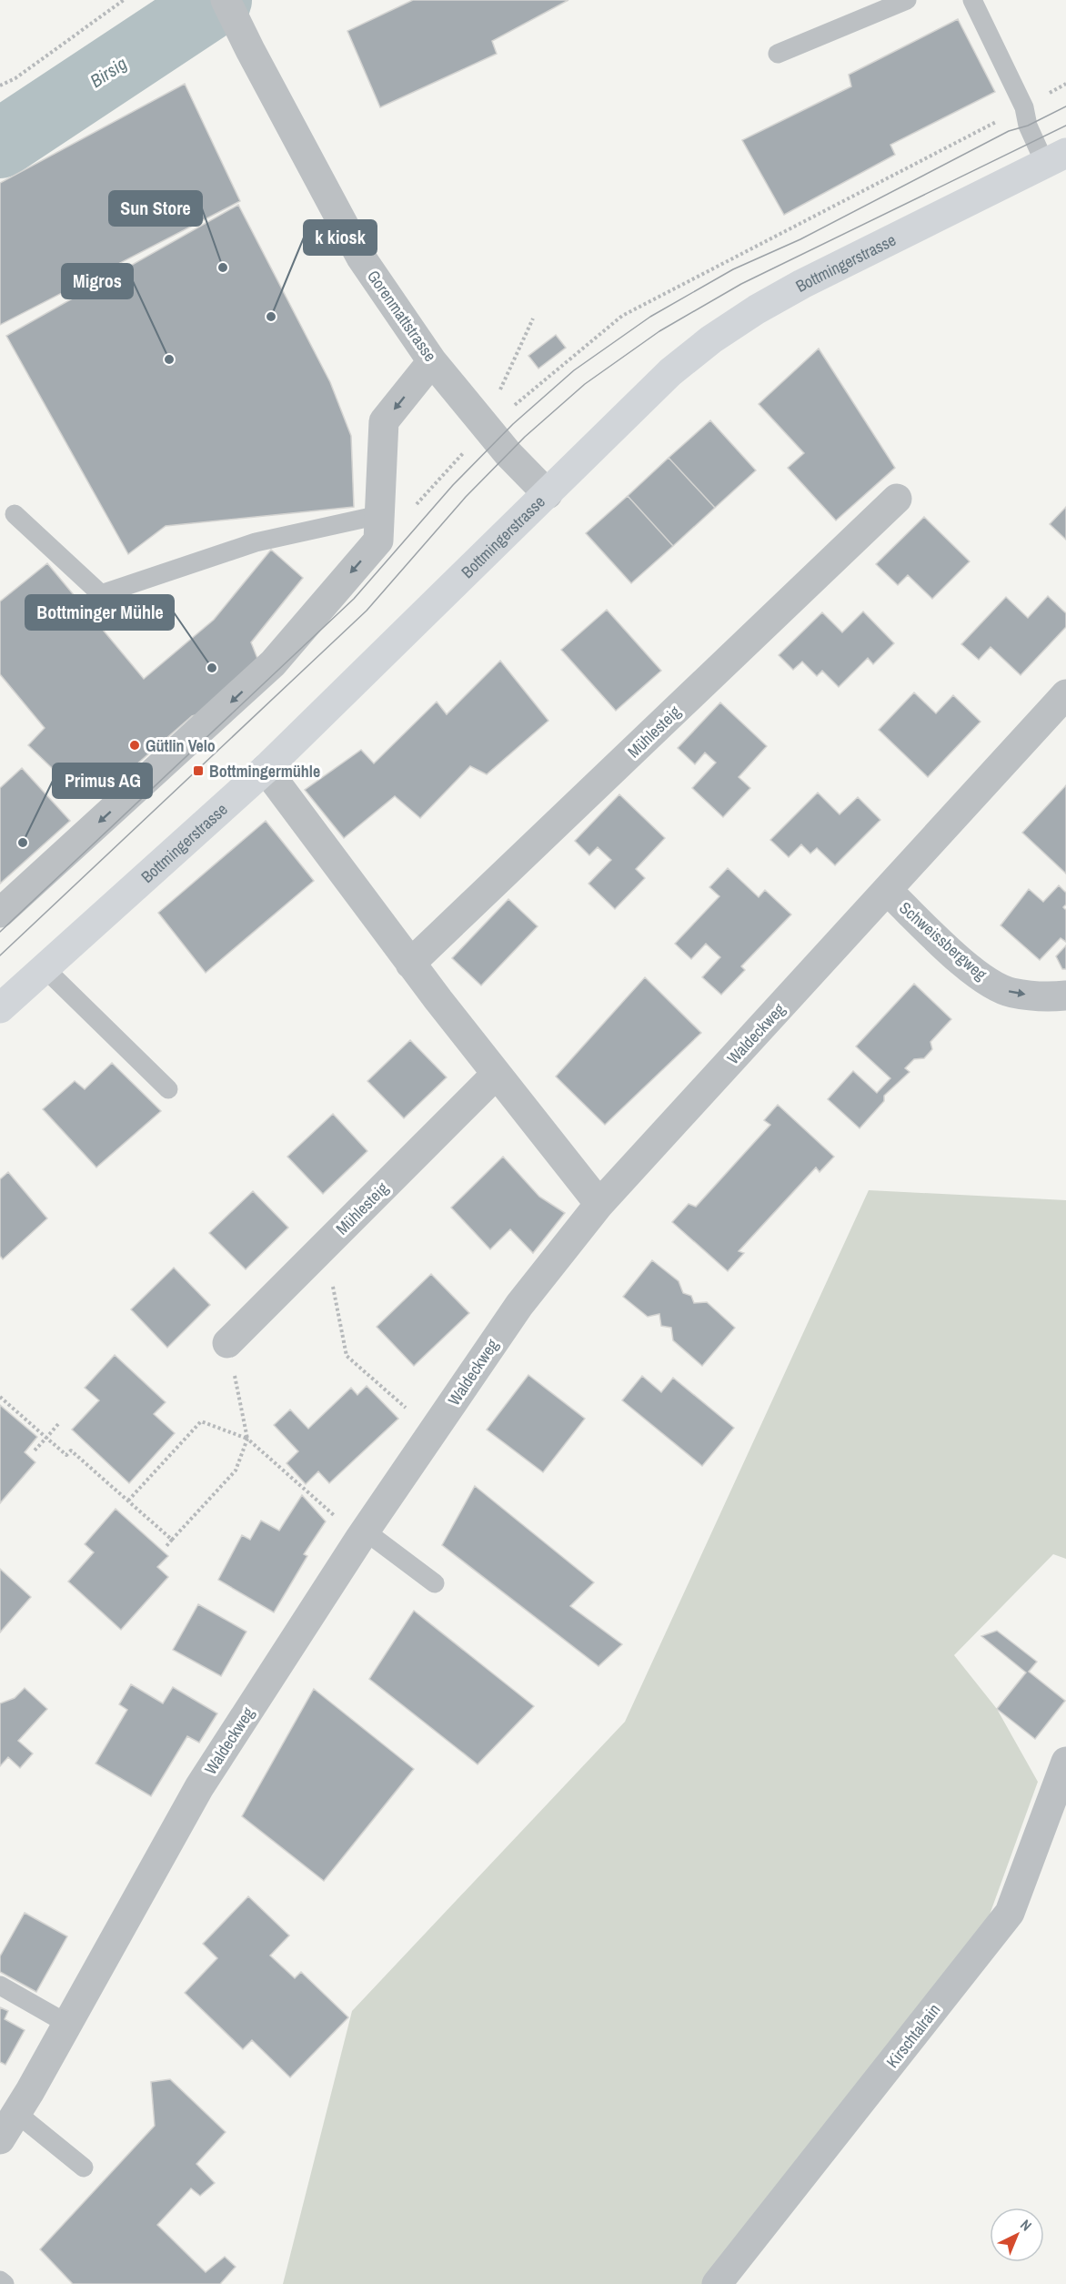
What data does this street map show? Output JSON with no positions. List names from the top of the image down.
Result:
{
  "streets": {
    "main road": ["Bottmingerstrasse"],
    "street": [
      "Gorenmattstrasse",
      "Mühlesteig",
      "Schweissbergweg",
      "Waldeckweg",
      "Kirschtalrain"
    ]
  },
  "crossings": [
    ["Bottmingerstrasse", "Gorenmattstrasse"],
    ["Schweissbergweg", "Waldeckweg"]
  ],
  "one_way": ["Schweissbergweg"],
  "water": ["Birsig"],
  "places": {
    "other": [
      "Sun Store",
      "k kiosk",
      "Migros",
      "Bottminger Mühle",
      "Gütlin Velo",
      "Primus AG"
    ],
    "transit": ["Bottmingermühle"]
  },
  "north": "top right"
}
